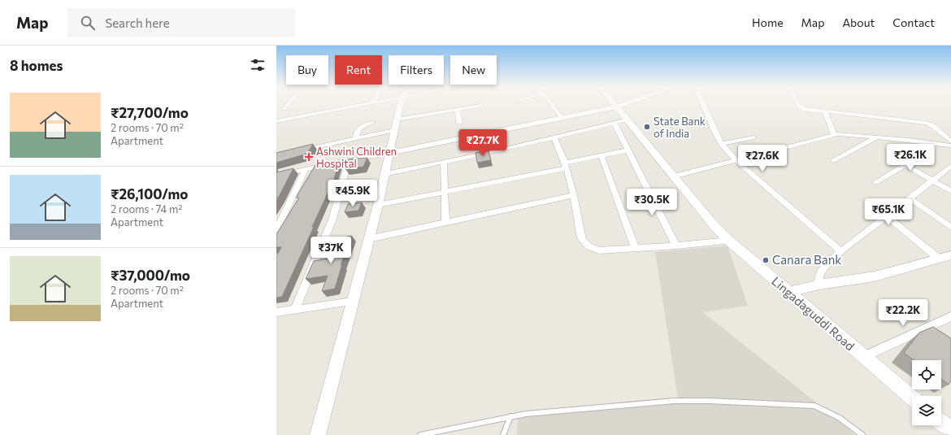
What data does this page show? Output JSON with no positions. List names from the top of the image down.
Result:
{
  "streets": {
    "main road": ["Lingadaguddi Road"]
  },
  "places": {
    "other": ["State Bank of India", "Canara Bank"],
    "health": ["Ashwini Children Hospital"]
  },
  "page": {
    "header": "Map",
    "search": "Search here",
    "nav": [
      "Home",
      "Map",
      "About",
      "Contact"
    ],
    "heading": "8 homes",
    "chip": [
      "Buy",
      "Rent",
      "Filters",
      "New"
    ],
    "list": [
      {
        "name": "₹27,700/mo",
        "note": "2 rooms · 70 m² · Apartment"
      },
      {
        "name": "₹26,100/mo",
        "note": "2 rooms · 74 m² · Apartment"
      },
      {
        "name": "₹37,000/mo",
        "note": "2 rooms · 70 m² · Apartment"
      }
    ],
    "price": [
      "₹27.7K",
      "₹26.1K",
      "₹27.6K",
      "₹45.9K",
      "₹30.5K",
      "₹65.1K",
      "₹37K",
      "₹22.2K"
    ]
  }
}
